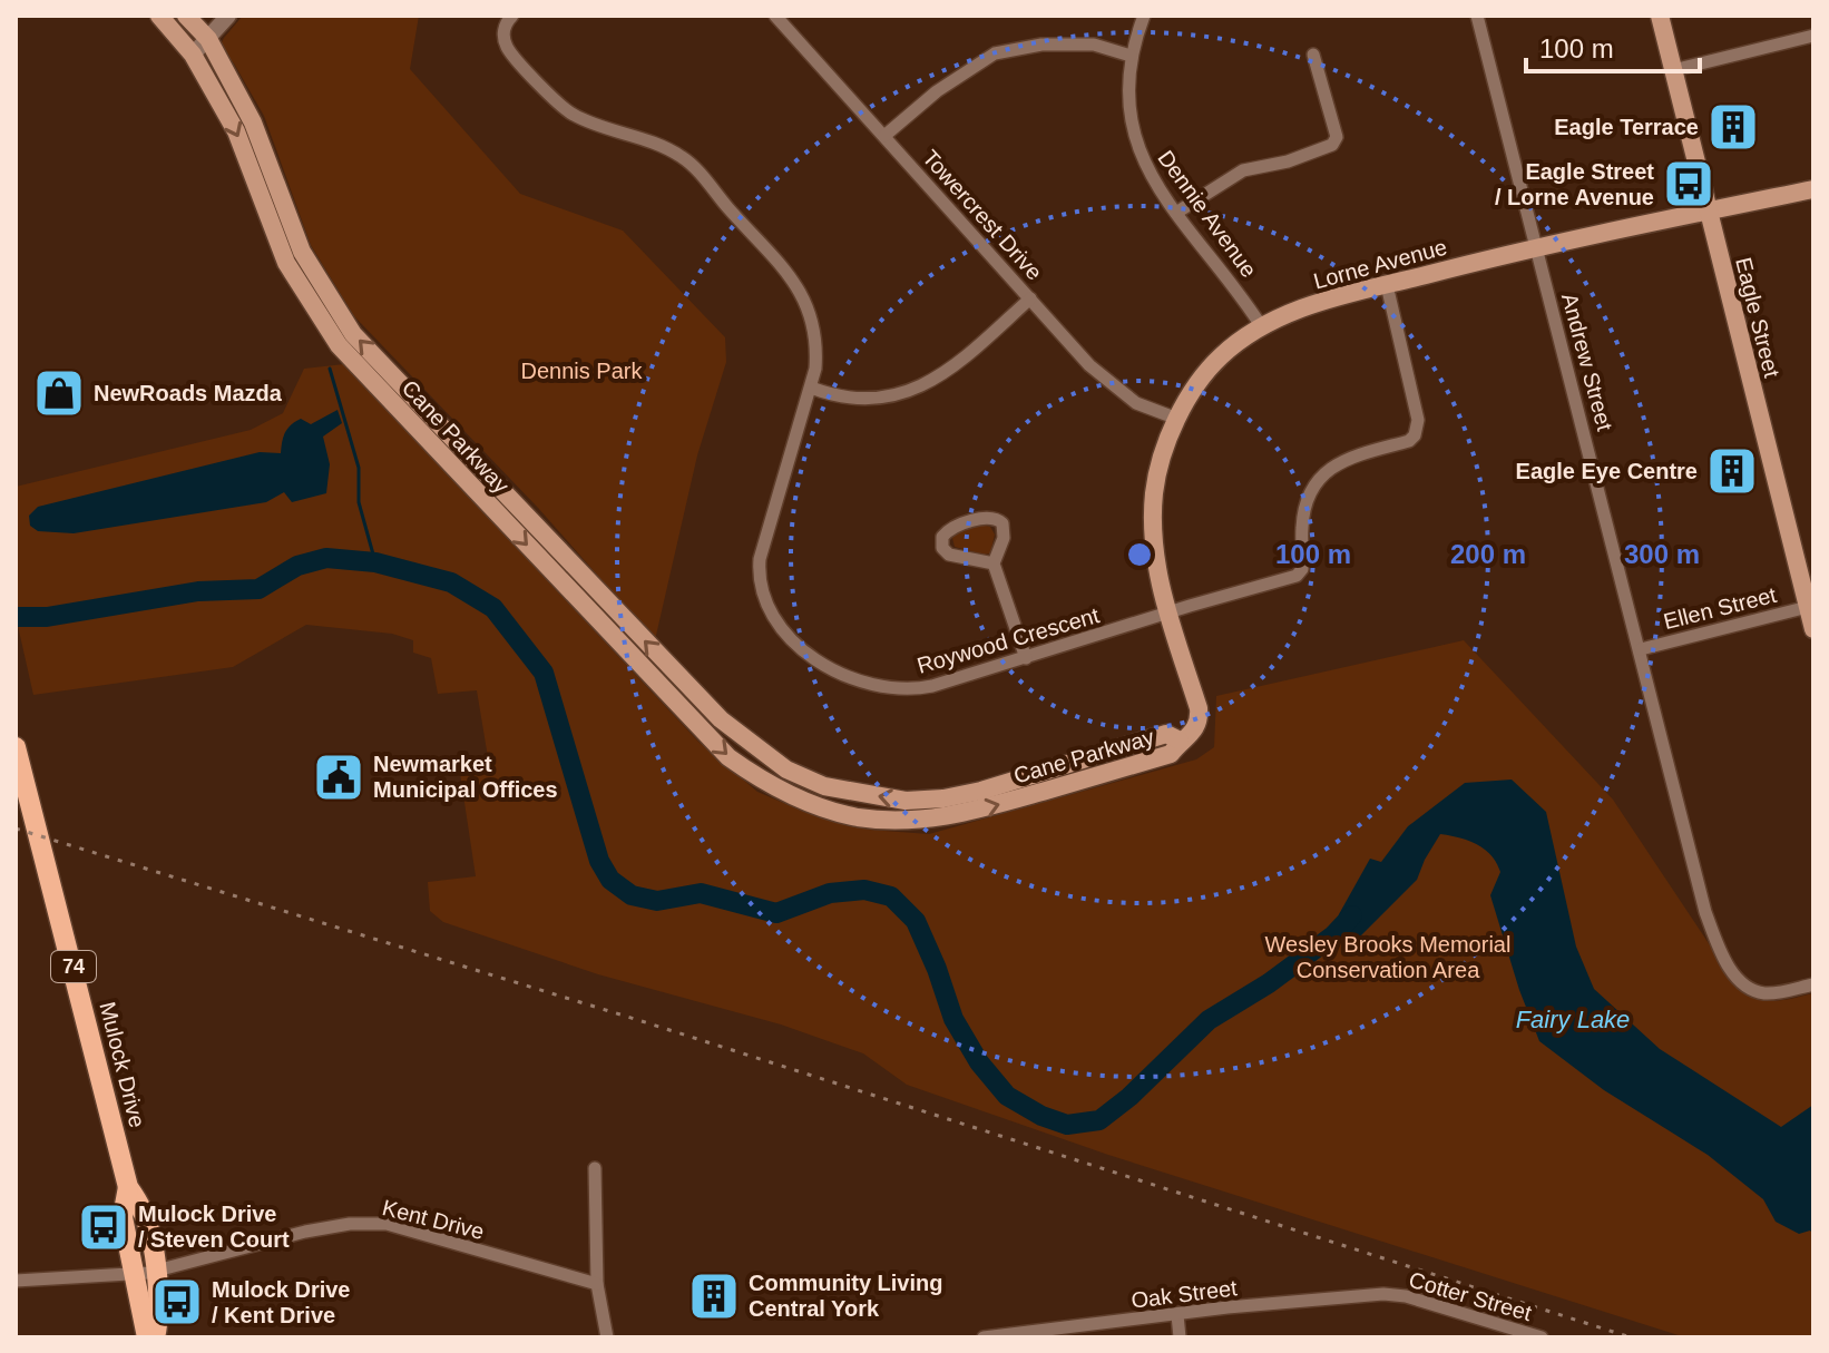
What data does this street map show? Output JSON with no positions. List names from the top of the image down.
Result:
{
  "streets": {
    "main road": [
      "Lorne Avenue",
      "Eagle Street",
      "Cane Parkway",
      "74",
      "Mulock Drive"
    ],
    "street": [
      "Dennie Avenue",
      "Towercrest Drive",
      "Andrew Street",
      "Ellen Street",
      "Roywood Crescent",
      "Kent Drive",
      "Oak Street",
      "Cotter Street"
    ]
  },
  "crossings": [
    ["Dennie Avenue", "Lorne Avenue"],
    ["Towercrest Drive", "Lorne Avenue"],
    ["Lorne Avenue", "Eagle Street"],
    ["Lorne Avenue", "Andrew Street"],
    ["Lorne Avenue", "Cane Parkway"],
    ["Lorne Avenue", "Roywood Crescent"],
    ["Eagle Street", "Ellen Street"],
    ["Andrew Street", "Ellen Street"],
    ["Mulock Drive", "Kent Drive"],
    ["Oak Street", "Cotter Street"]
  ],
  "water": ["Fairy Lake"],
  "parks": ["Dennis Park", "Wesley Brooks Memorial Conservation Area"],
  "places": {
    "building": ["Eagle Terrace", "Eagle Eye Centre", "Community Living Central York"],
    "bus stop": ["Eagle Street / Lorne Avenue", "Mulock Drive / Steven Court", "Mulock Drive / Kent Drive"],
    "shop": ["NewRoads Mazda"],
    "public building": ["Newmarket Municipal Offices"]
  },
  "scale_bar": "100 m",
  "rings": ["100 m", "200 m", "300 m"]
}
